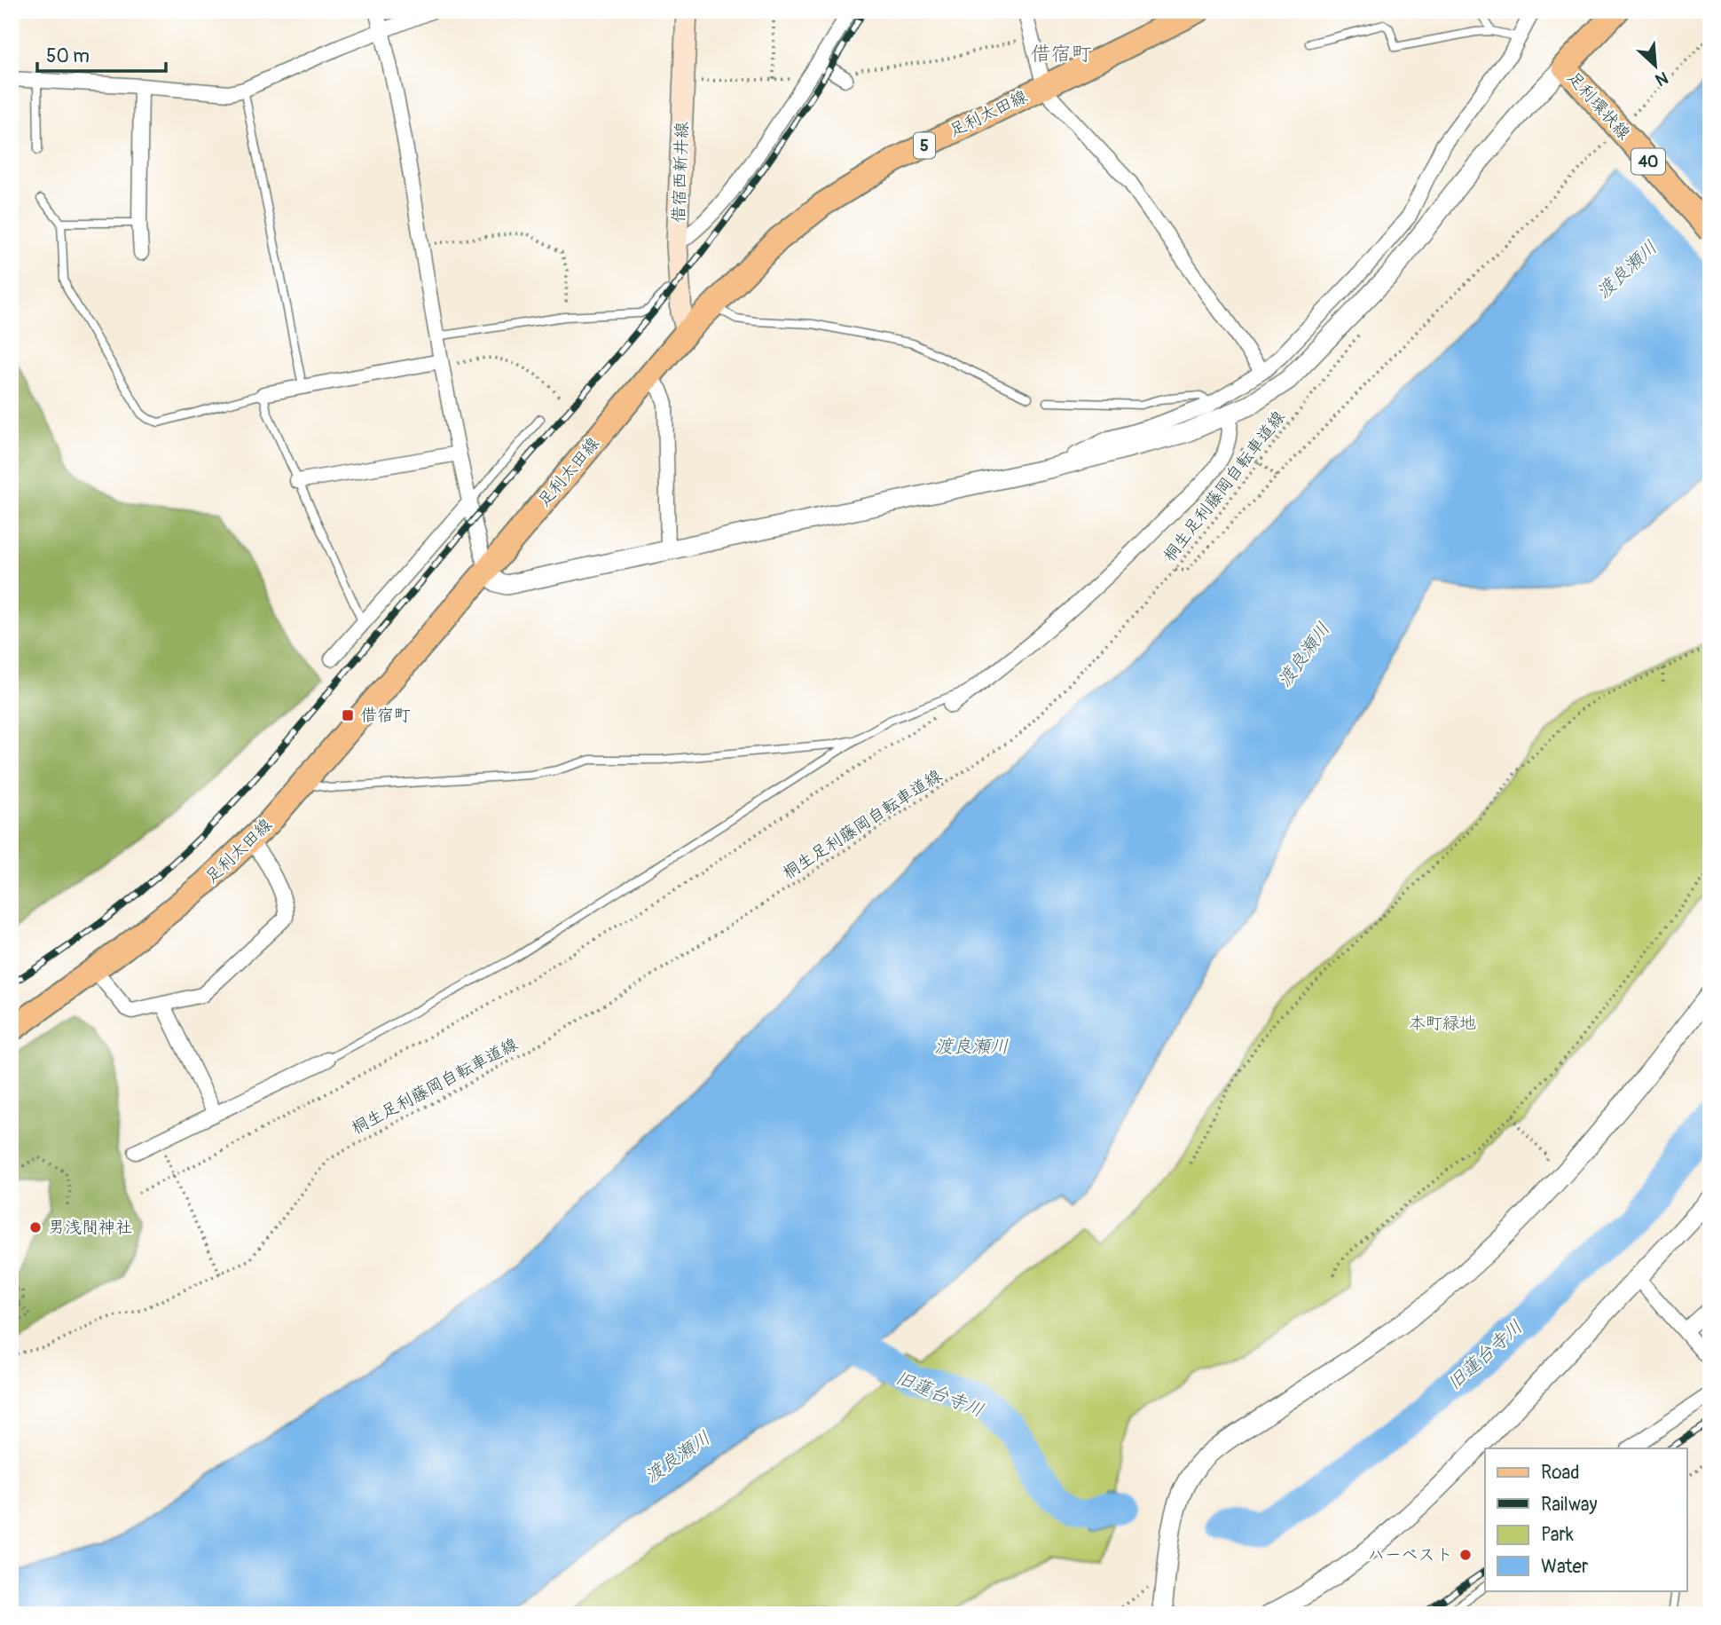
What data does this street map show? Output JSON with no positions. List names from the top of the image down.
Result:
{
  "streets": {
    "main road": [
      "足利環状線",
      "足利太田線",
      "5",
      "40",
      "借宿西新井線"
    ],
    "path": ["桐生足利藤岡自転車道線"]
  },
  "crossings": [
    ["足利太田線", "借宿西新井線"]
  ],
  "districts": ["借宿町"],
  "water": ["渡良瀬川", "旧蓮台寺川"],
  "parks": ["本町緑地"],
  "places": {
    "transit": ["借宿町"],
    "other": ["男浅間神社", "ハーベスト"]
  },
  "legend": [
    "Road",
    "Railway",
    "Park",
    "Water"
  ],
  "scale_bar": "50 m",
  "north": "bottom right"
}
